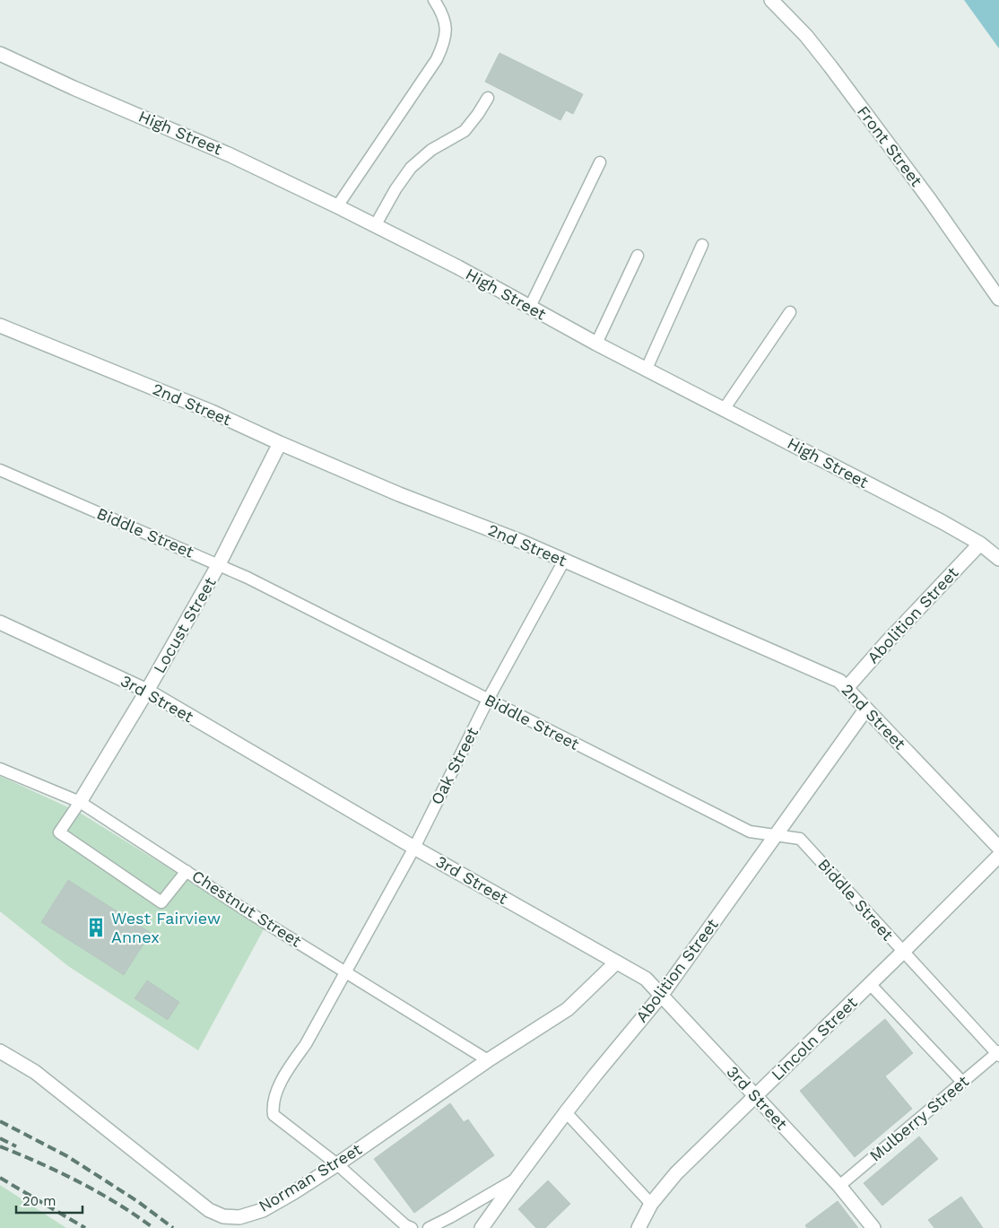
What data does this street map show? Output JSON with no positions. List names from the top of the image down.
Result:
{
  "streets": {
    "street": [
      "High Street",
      "Front Street",
      "2nd Street",
      "Abolition Street",
      "Locust Street",
      "3rd Street",
      "Lincoln Street",
      "Norman Street"
    ],
    "lane": [
      "Biddle Street",
      "Oak Street",
      "Chestnut Street",
      "Mulberry Street"
    ]
  },
  "crossings": [
    ["High Street", "Abolition Street"],
    ["2nd Street", "Abolition Street"],
    ["2nd Street", "Locust Street"],
    ["2nd Street", "Oak Street"],
    ["Biddle Street", "Abolition Street"],
    ["Biddle Street", "Locust Street"],
    ["Biddle Street", "Oak Street"],
    ["Biddle Street", "Lincoln Street"],
    ["Biddle Street", "Mulberry Street"],
    ["Abolition Street", "3rd Street"],
    ["Locust Street", "3rd Street"],
    ["Locust Street", "Chestnut Street"],
    ["3rd Street", "Oak Street"],
    ["3rd Street", "Lincoln Street"],
    ["3rd Street", "Mulberry Street"],
    ["3rd Street", "Norman Street"],
    ["Oak Street", "Chestnut Street"],
    ["Oak Street", "Norman Street"],
    ["Chestnut Street", "Norman Street"]
  ],
  "places": {
    "building": ["West Fairview Annex"]
  },
  "scale_bar": "20 m"
}
